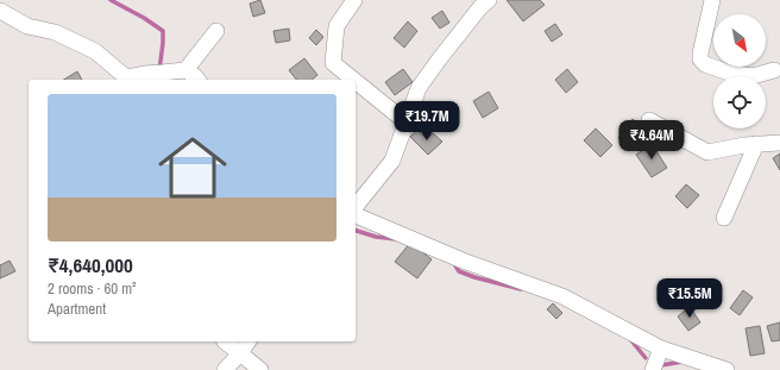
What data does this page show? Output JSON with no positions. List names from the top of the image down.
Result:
{
  "north": "bottom right",
  "page": {
    "list": [
      {
        "name": "₹4,640,000",
        "note": "2 rooms · 60 m² · Apartment"
      }
    ],
    "price": ["₹19.7M", "₹4.64M", "₹15.5M"]
  }
}
